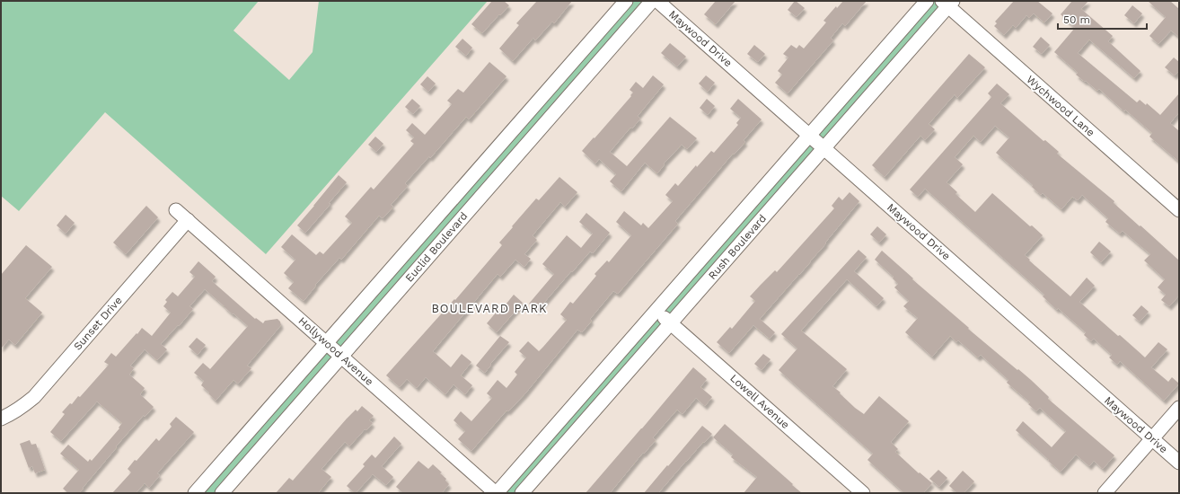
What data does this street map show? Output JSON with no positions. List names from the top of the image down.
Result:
{
  "streets": {
    "street": [
      "Maywood Drive",
      "Wychwood Lane",
      "Euclid Boulevard",
      "Rush Boulevard",
      "Sunset Drive",
      "Hollywood Avenue",
      "Lowell Avenue"
    ]
  },
  "crossings": [
    ["Maywood Drive", "Rush Boulevard"],
    ["Wychwood Lane", "Rush Boulevard"],
    ["Euclid Boulevard", "Hollywood Avenue"],
    ["Rush Boulevard", "Hollywood Avenue"],
    ["Rush Boulevard", "Lowell Avenue"],
    ["Sunset Drive", "Hollywood Avenue"]
  ],
  "districts": ["BOULEVARD PARK"],
  "scale_bar": "50 m"
}
